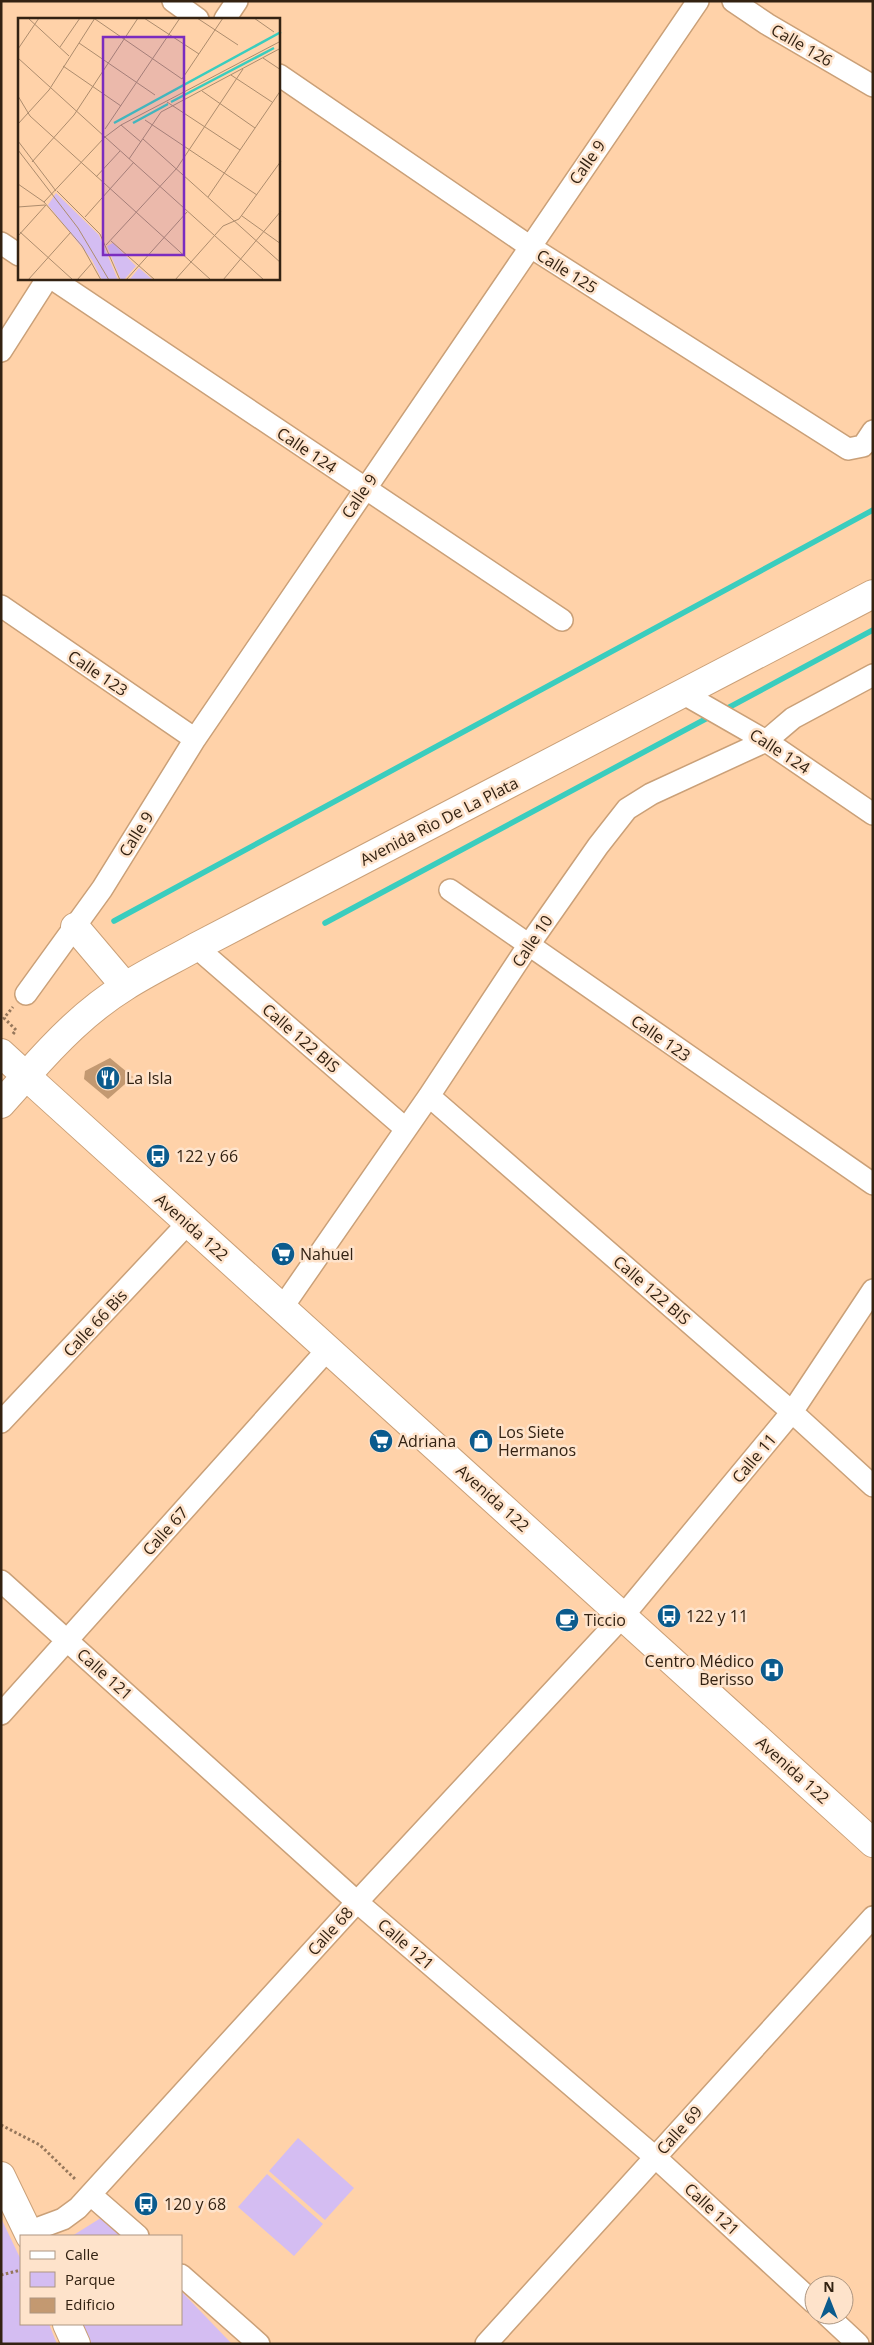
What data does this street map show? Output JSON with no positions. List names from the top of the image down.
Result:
{
  "streets": {
    "main road": ["Avenida Rìo De La Plata", "Avenida 122"],
    "street": [
      "Calle 126",
      "Calle 9",
      "Calle 125",
      "Calle 124",
      "Calle 123",
      "Calle 10",
      "Calle 122 BIS",
      "Calle 66 Bis",
      "Calle 11",
      "Calle 67",
      "Calle 121",
      "Calle 68",
      "Calle 69"
    ]
  },
  "crossings": [
    ["Calle 9", "Calle 125"],
    ["Calle 9", "Calle 124"],
    ["Calle 9", "Calle 123"],
    ["Calle 124", "Avenida Rìo De La Plata"],
    ["Calle 124", "Calle 10"],
    ["Calle 123", "Calle 10"],
    ["Avenida Rìo De La Plata", "Calle 122 BIS"],
    ["Avenida Rìo De La Plata", "Avenida 122"],
    ["Calle 10", "Calle 122 BIS"],
    ["Calle 10", "Avenida 122"],
    ["Calle 122 BIS", "Calle 11"],
    ["Avenida 122", "Calle 66 Bis"],
    ["Avenida 122", "Calle 11"],
    ["Avenida 122", "Calle 67"],
    ["Avenida 122", "Calle 68"],
    ["Calle 11", "Calle 68"],
    ["Calle 67", "Calle 121"],
    ["Calle 121", "Calle 68"],
    ["Calle 121", "Calle 69"]
  ],
  "places": {
    "restaurant": ["La Isla"],
    "bus stop": ["122 y 66", "122 y 11", "120 y 68"],
    "supermarket": ["Nahuel", "Adriana"],
    "shop": ["Los Siete Hermanos"],
    "cafe": ["Ticcio"],
    "hospital": ["Centro Médico Berisso"]
  },
  "legend": ["Calle", "Parque", "Edificio"],
  "north": "top"
}
